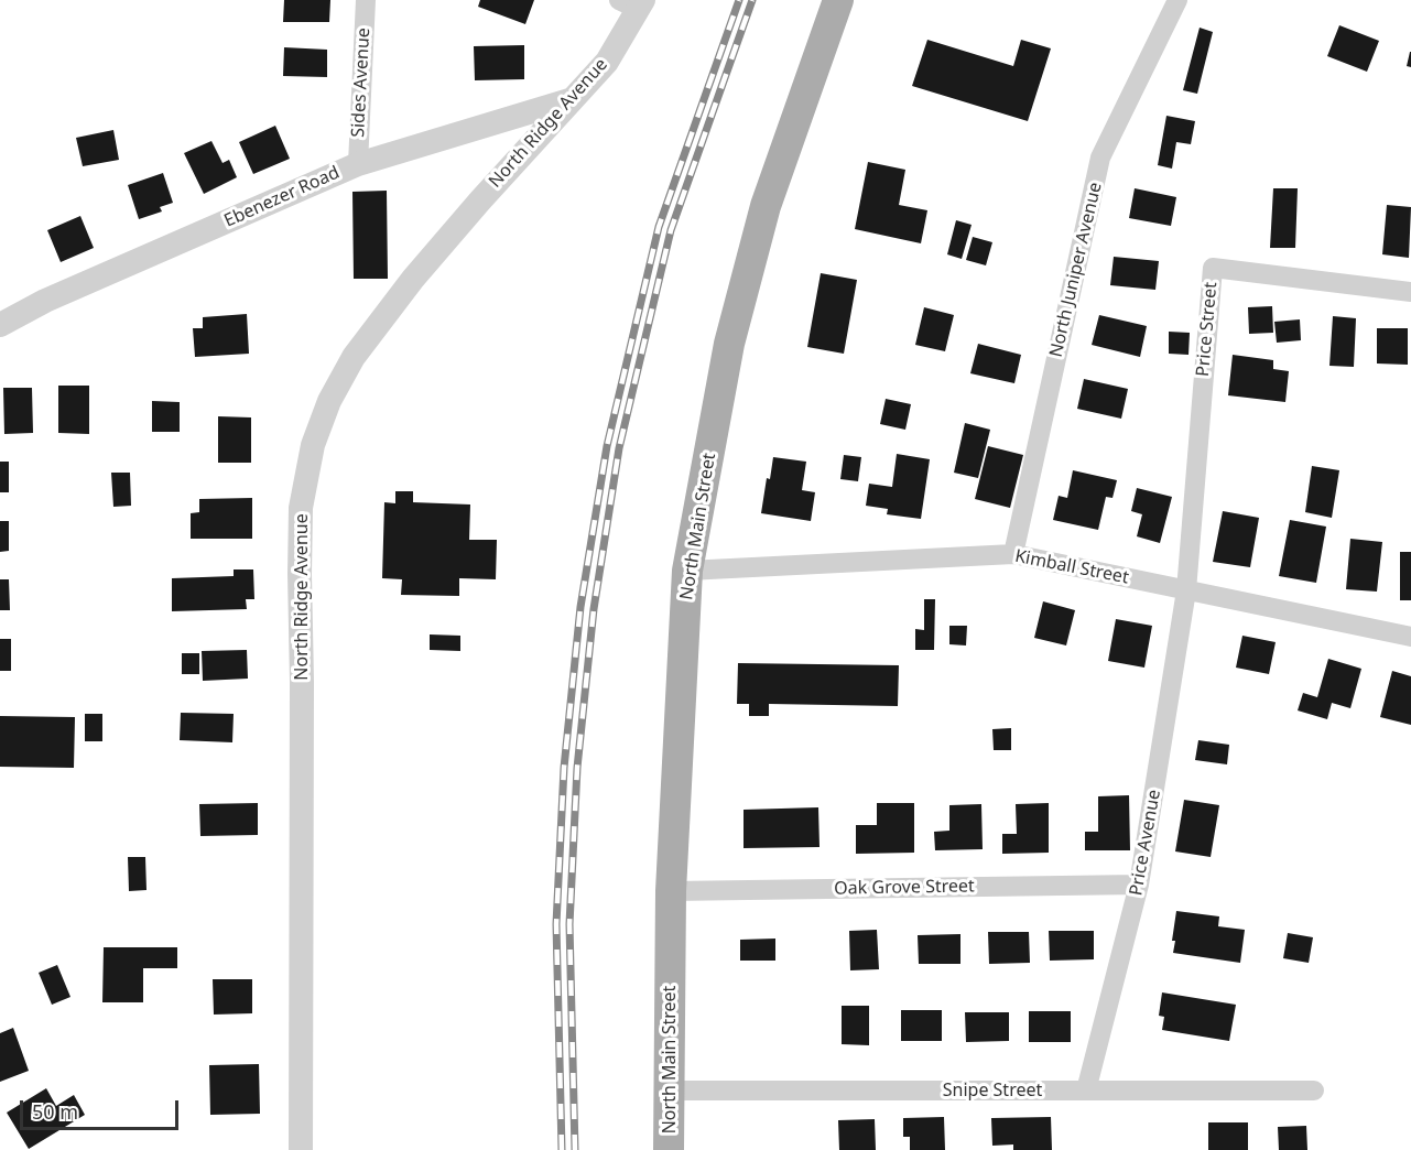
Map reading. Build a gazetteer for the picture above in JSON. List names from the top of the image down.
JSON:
{
  "streets": {
    "main road": ["North Main Street"],
    "street": [
      "Sides Avenue",
      "North Ridge Avenue",
      "Ebenezer Road",
      "North Juniper Avenue",
      "Price Street",
      "Kimball Street",
      "Price Avenue",
      "Oak Grove Street",
      "Snipe Street"
    ]
  },
  "crossings": [
    ["Sides Avenue", "Ebenezer Road"],
    ["North Ridge Avenue", "Ebenezer Road"],
    ["North Juniper Avenue", "Kimball Street"],
    ["Price Street", "Kimball Street"],
    ["Price Street", "Price Avenue"],
    ["North Main Street", "Kimball Street"],
    ["North Main Street", "Oak Grove Street"],
    ["North Main Street", "Snipe Street"],
    ["Kimball Street", "Price Avenue"],
    ["Price Avenue", "Oak Grove Street"],
    ["Price Avenue", "Snipe Street"]
  ],
  "scale_bar": "50 m"
}
